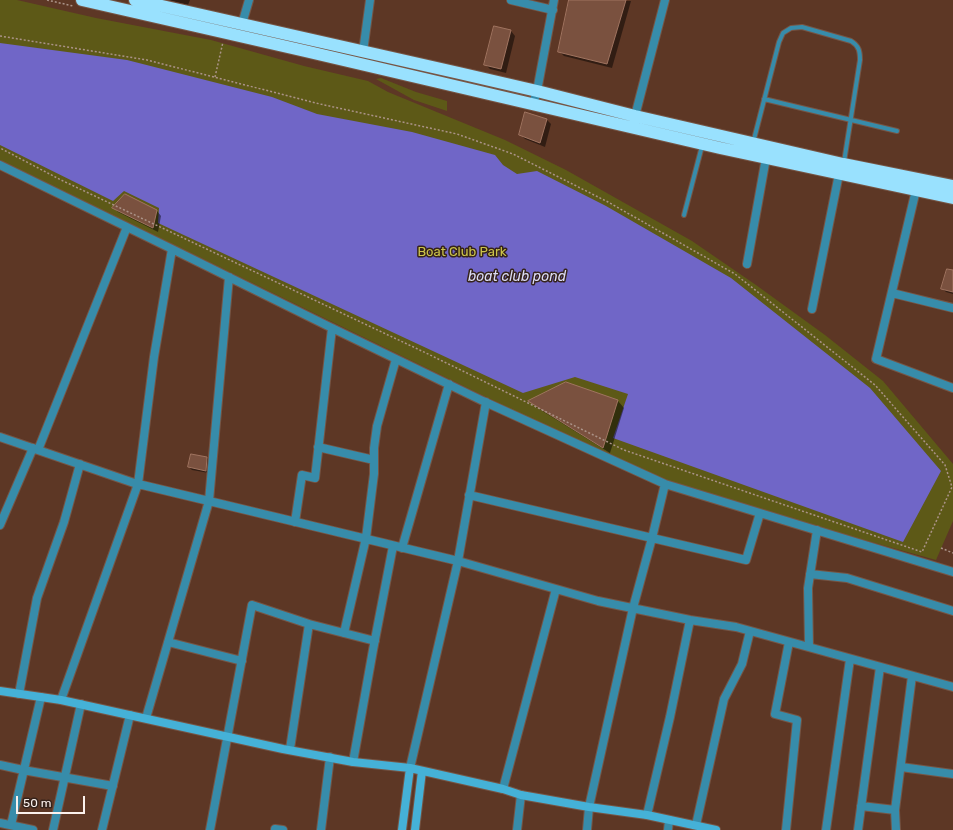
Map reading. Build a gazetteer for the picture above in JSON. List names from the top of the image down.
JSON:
{
  "water": ["boat club pond"],
  "parks": ["Boat Club Park"],
  "scale_bar": "50 m"
}
